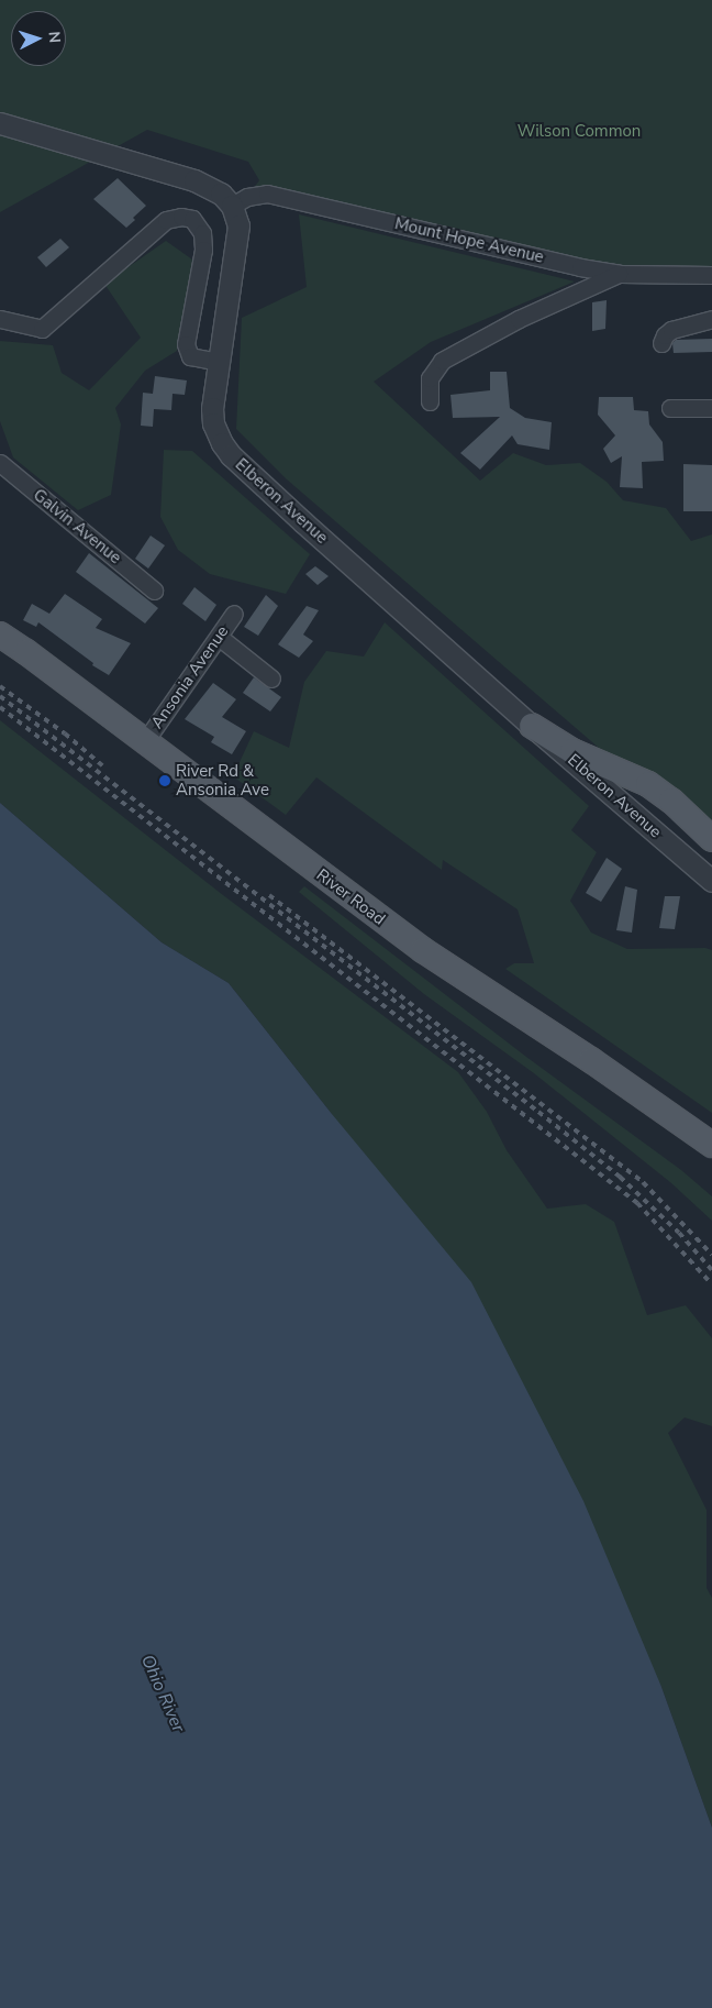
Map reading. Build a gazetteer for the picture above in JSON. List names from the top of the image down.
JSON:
{
  "streets": {
    "main road": ["River Road"],
    "street": [
      "Mount Hope Avenue",
      "Elberon Avenue",
      "Galvin Avenue",
      "Ansonia Avenue"
    ]
  },
  "crossings": [
    ["Mount Hope Avenue", "Elberon Avenue"],
    ["Ansonia Avenue", "River Road"]
  ],
  "water": ["Ohio River"],
  "parks": ["Wilson Common"],
  "places": ["River Rd & Ansonia Ave"],
  "north": "right"
}
